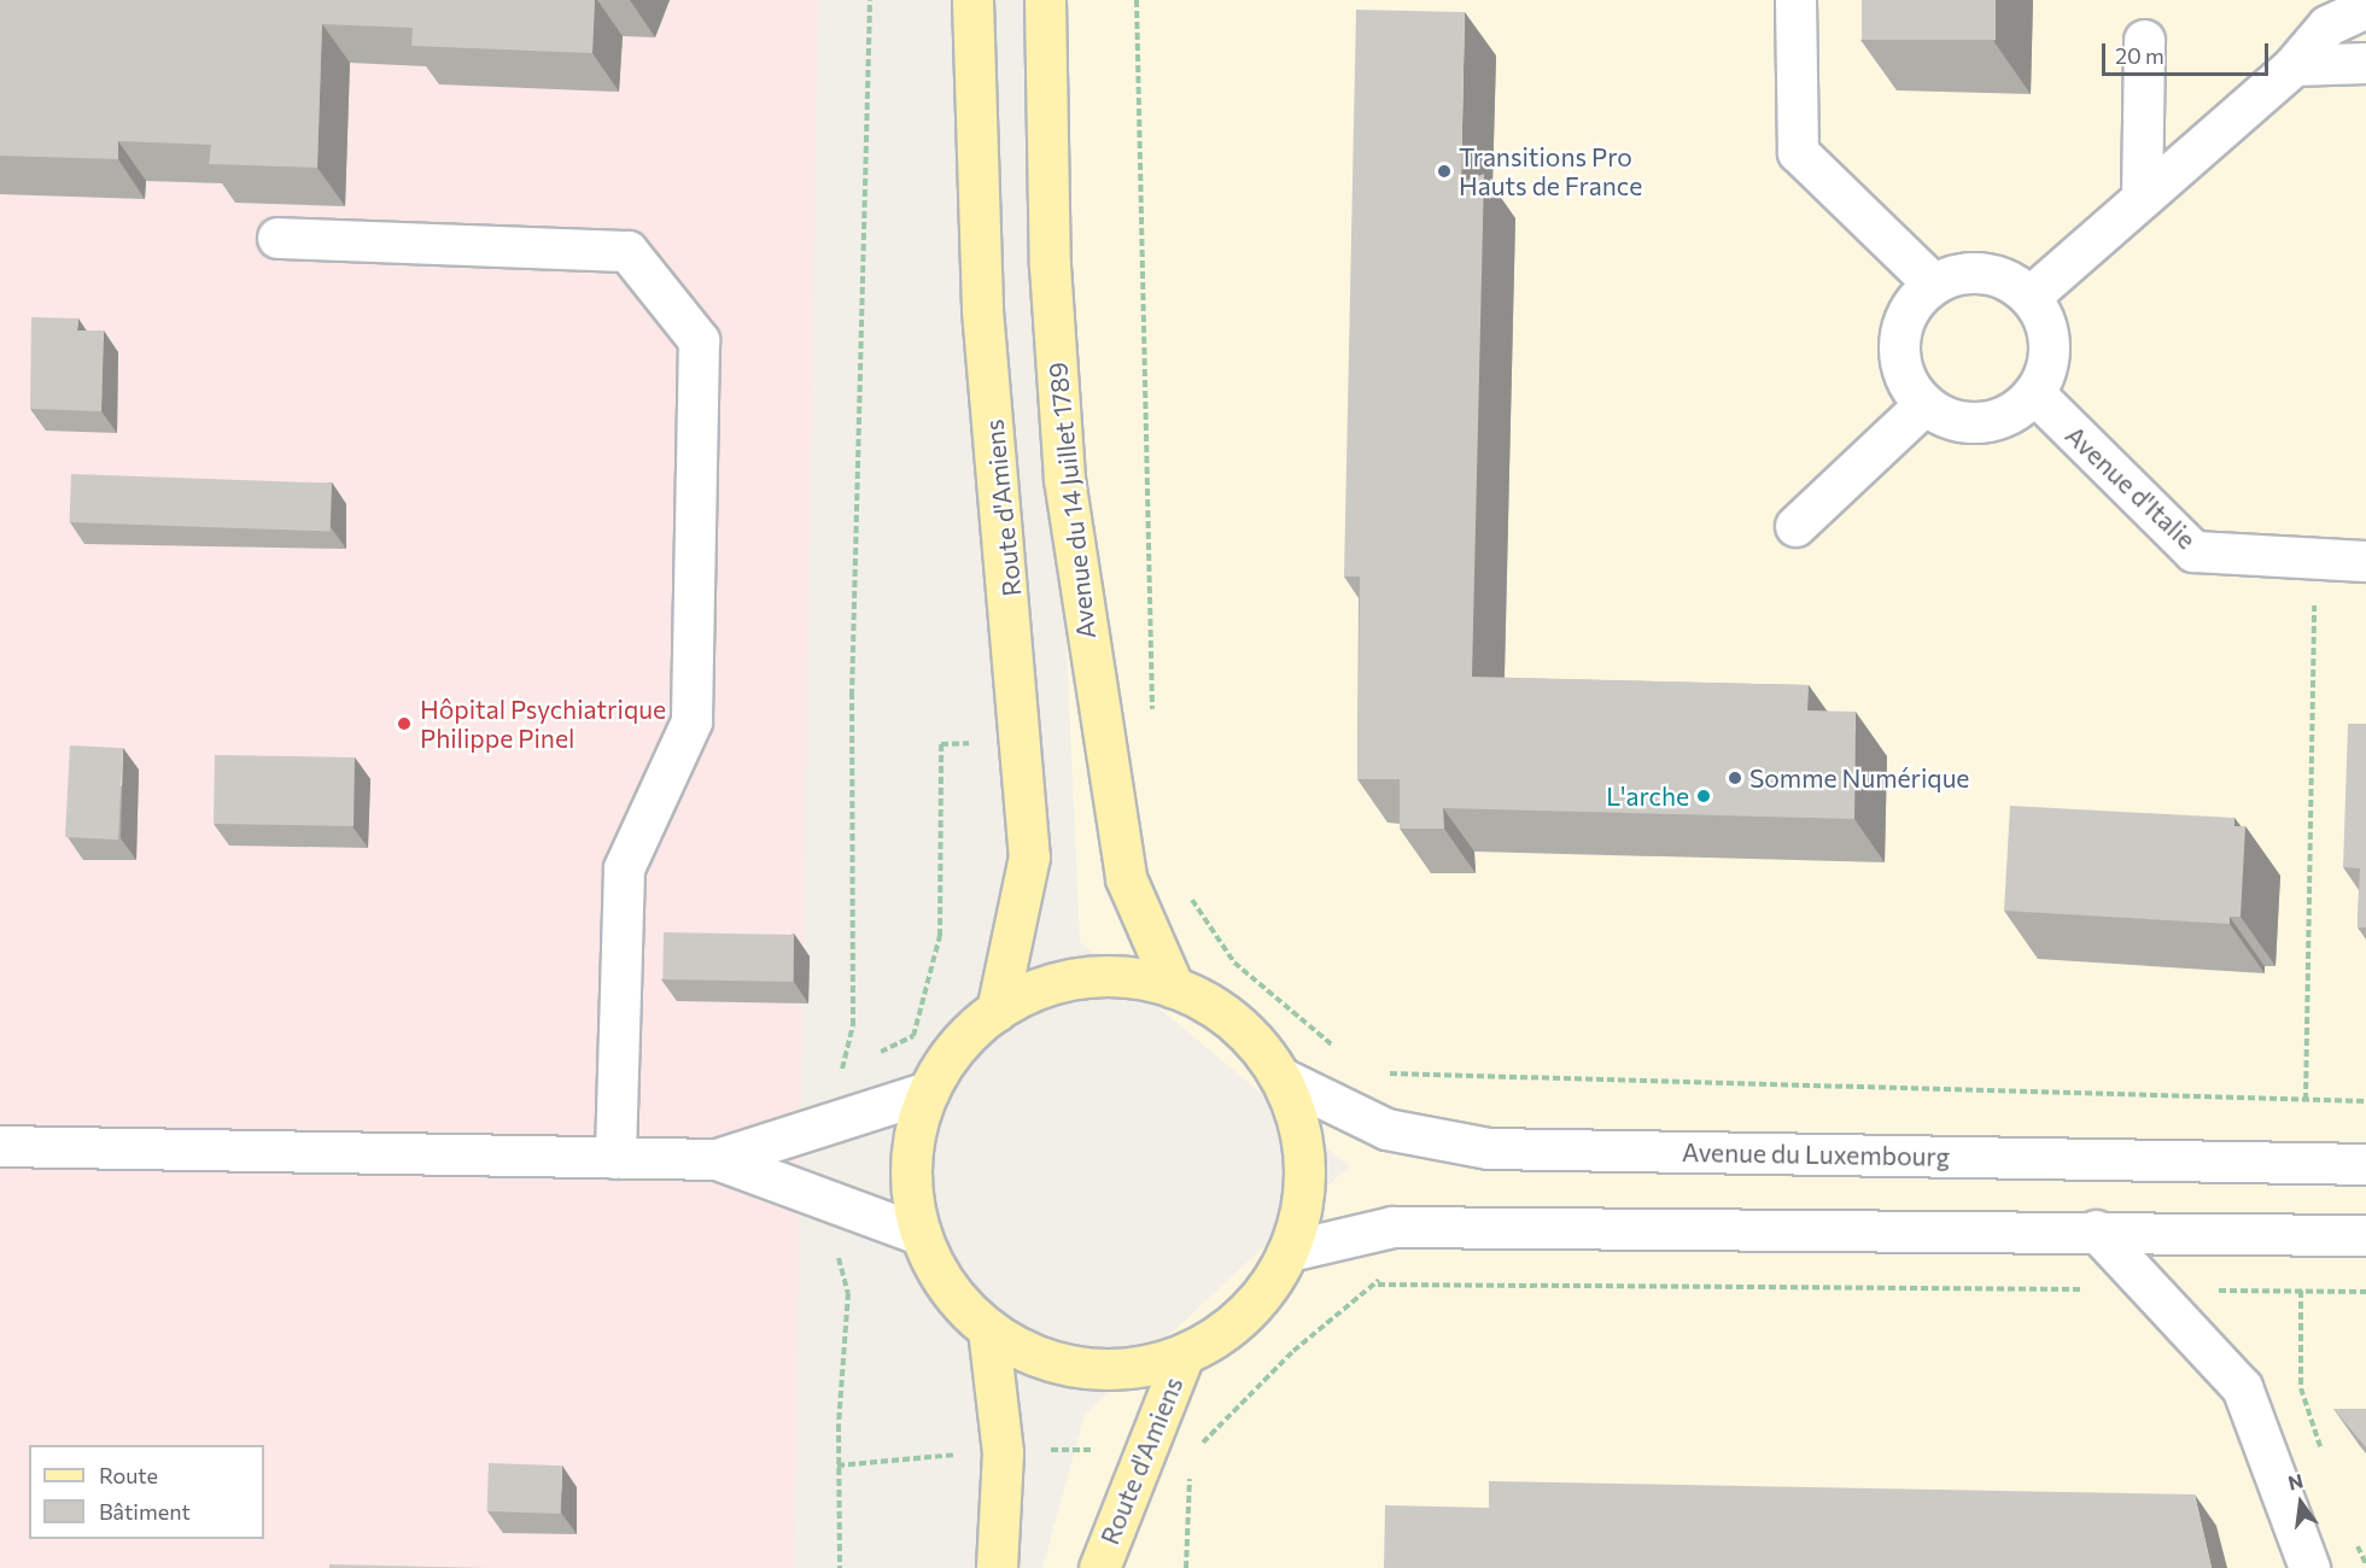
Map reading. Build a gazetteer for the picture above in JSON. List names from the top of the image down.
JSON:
{
  "streets": {
    "main road": ["Avenue du 14 Juillet 1789", "Route d'Amiens"],
    "street": ["Avenue d'Italie", "Avenue du Luxembourg"]
  },
  "places": [
    "Transitions Pro Hauts de France",
    "Hôpital Psychiatrique Philippe Pinel",
    "Somme Numérique",
    "L'arche"
  ],
  "legend": ["Route", "Bâtiment"],
  "scale_bar": "20 m",
  "north": "top"
}
